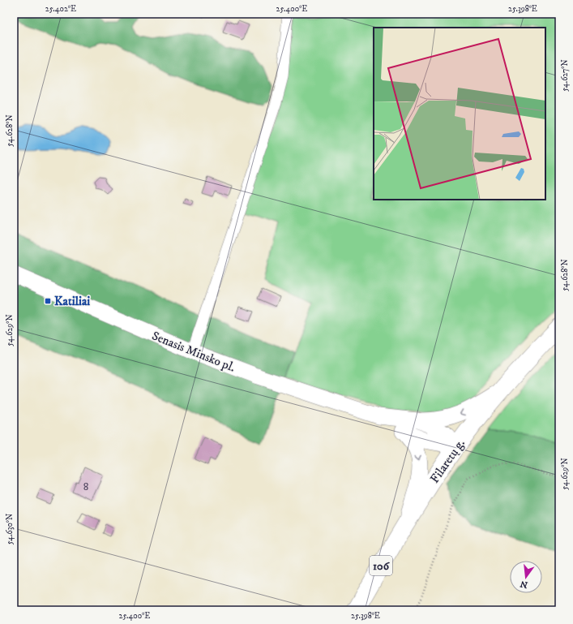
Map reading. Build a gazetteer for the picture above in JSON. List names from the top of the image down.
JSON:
{
  "streets": {
    "main road": ["Senasis Minsko pl.", "Filaretų g.", "106"]
  },
  "crossings": [
    ["Senasis Minsko pl.", "Filaretų g."]
  ],
  "places": {
    "transit": ["Katiliai"]
  },
  "house_numbers": ["8"],
  "north": "bottom",
  "coordinates": [
    "25.402°E",
    "25.400°E",
    "25.398°E",
    "54.627°N",
    "54.628°N",
    "54.629°N",
    "54.630°N"
  ]
}
